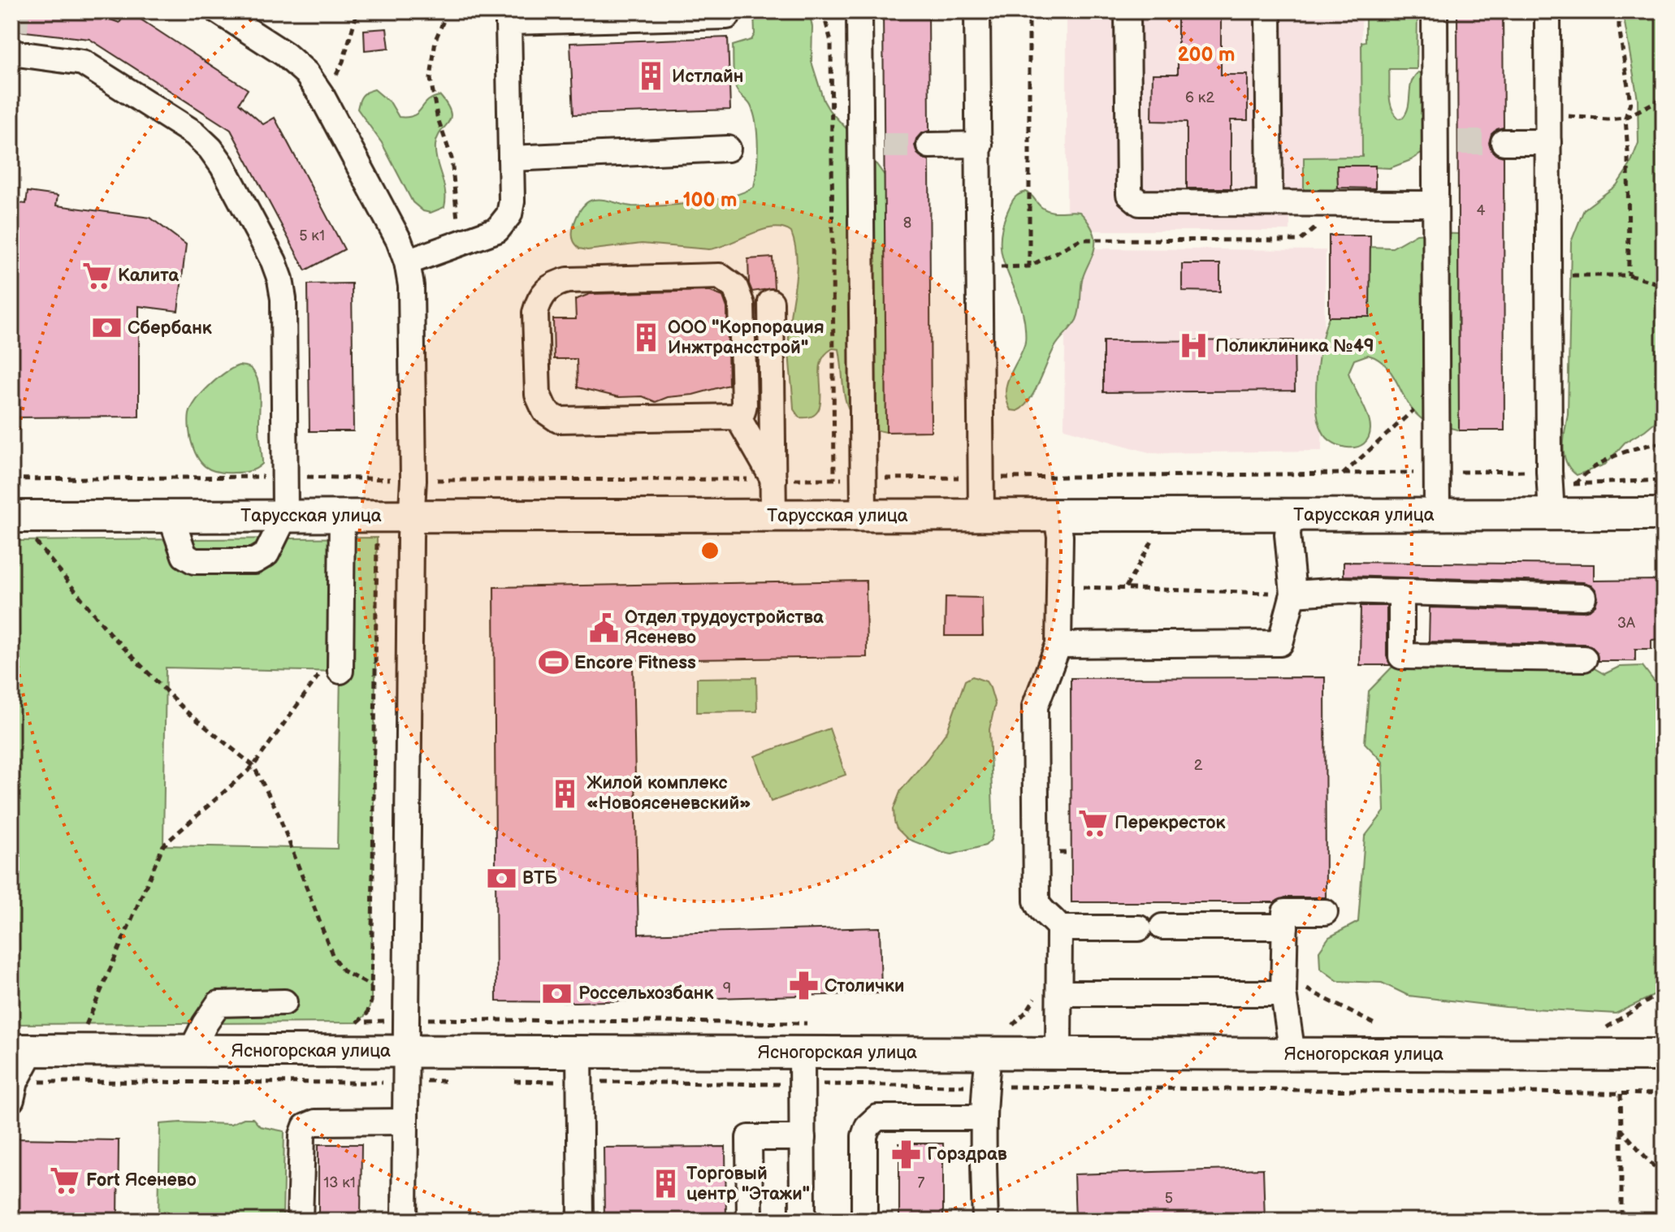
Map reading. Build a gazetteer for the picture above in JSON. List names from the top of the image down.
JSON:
{
  "streets": {
    "main road": ["Тарусская улица", "Ясногорская улица"]
  },
  "places": {
    "building": [
      "Истлайн",
      "ООО \"Корпорация Инжтрансстрой\"",
      "Жилой комплекс «Новоясеневский»",
      "Торговый центр \"Этажи\""
    ],
    "supermarket": ["Калита", "Перекресток", "Fort Ясенево"],
    "bank": ["Сбербанк", "ВТБ", "Россельхозбанк"],
    "hospital": ["Поликлиника №49"],
    "public building": ["Отдел трудоустройства Ясенево"],
    "sports": ["Encore Fitness"],
    "pharmacy": ["Столички", "Горздрав"]
  },
  "house_numbers": [
    "6 к2",
    "4",
    "8",
    "5 к1",
    "3А",
    "2",
    "9",
    "13 к1",
    "7",
    "5"
  ],
  "rings": ["200 m", "100 m"]
}
